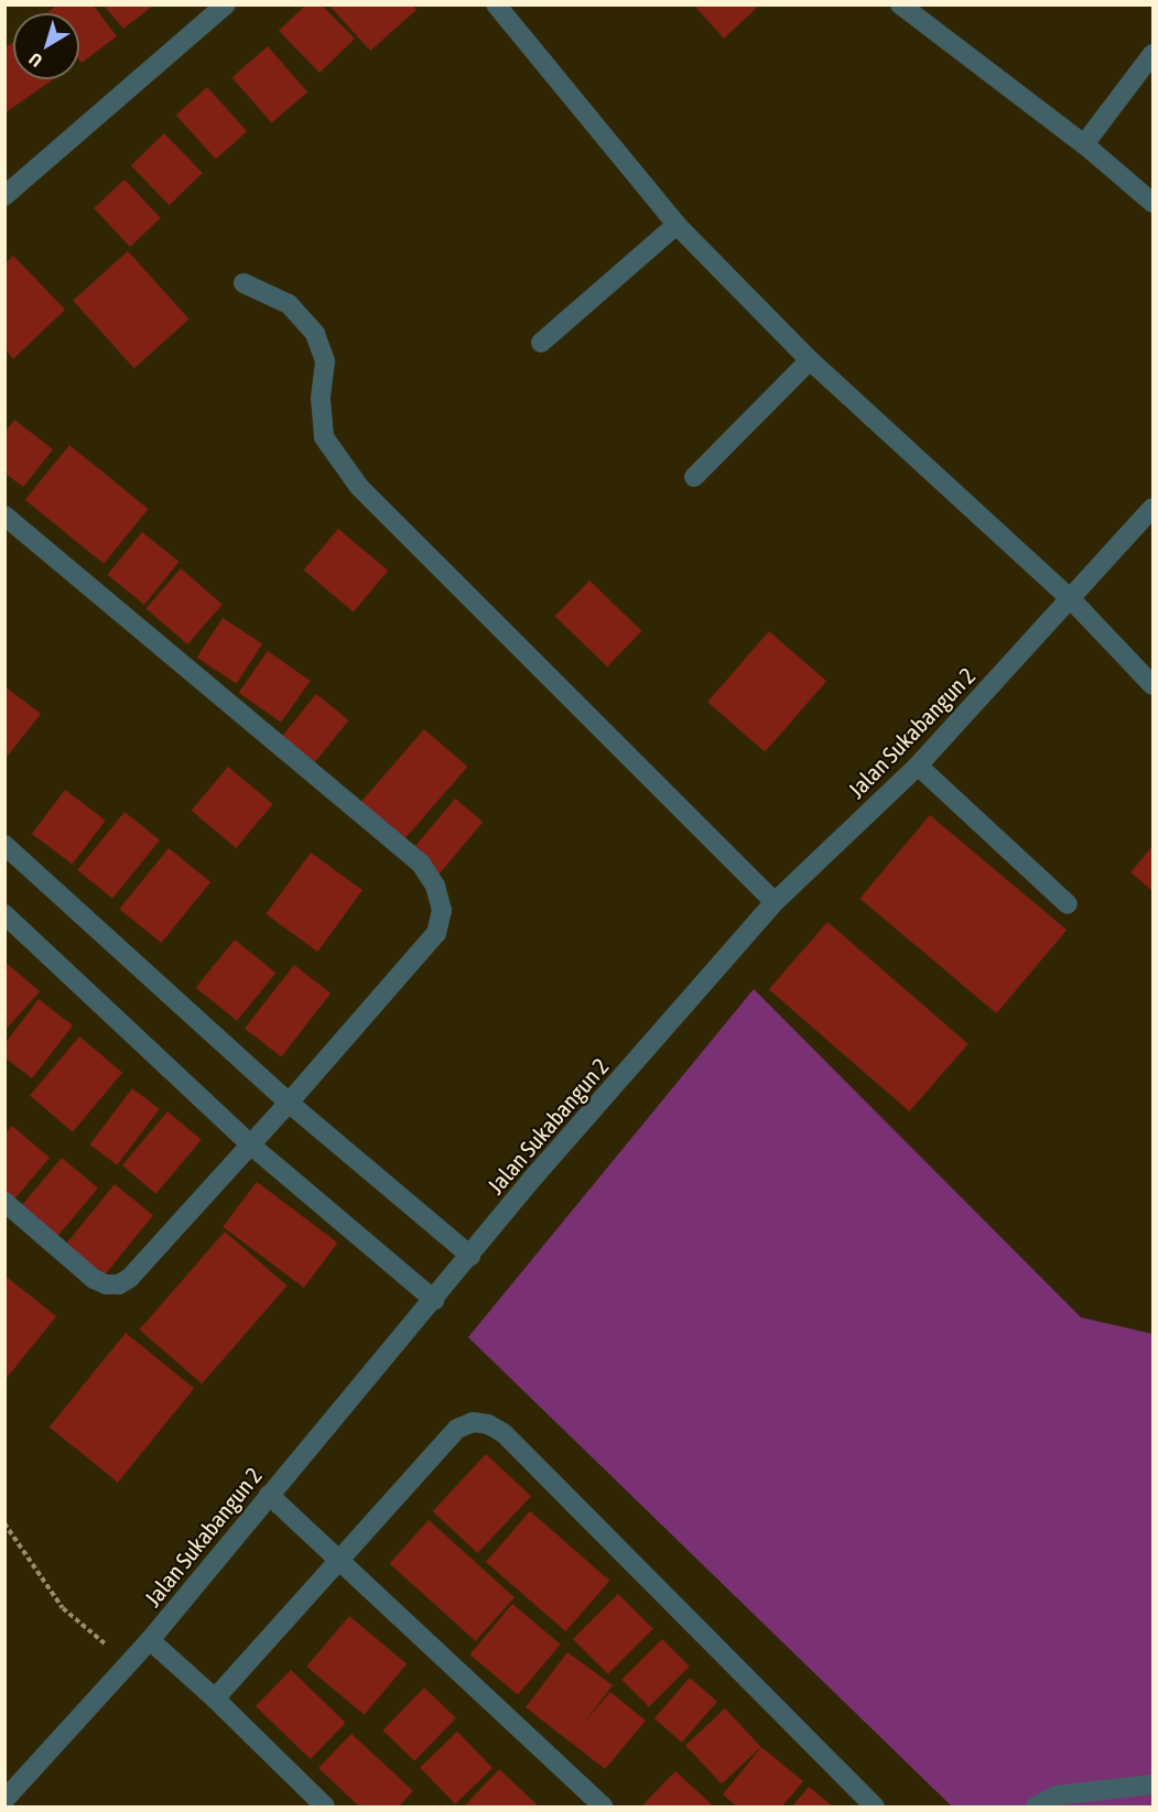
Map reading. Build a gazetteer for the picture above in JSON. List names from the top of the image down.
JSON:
{
  "streets": {
    "street": ["Jalan Sukabangun 2"]
  },
  "north": "bottom left"
}
